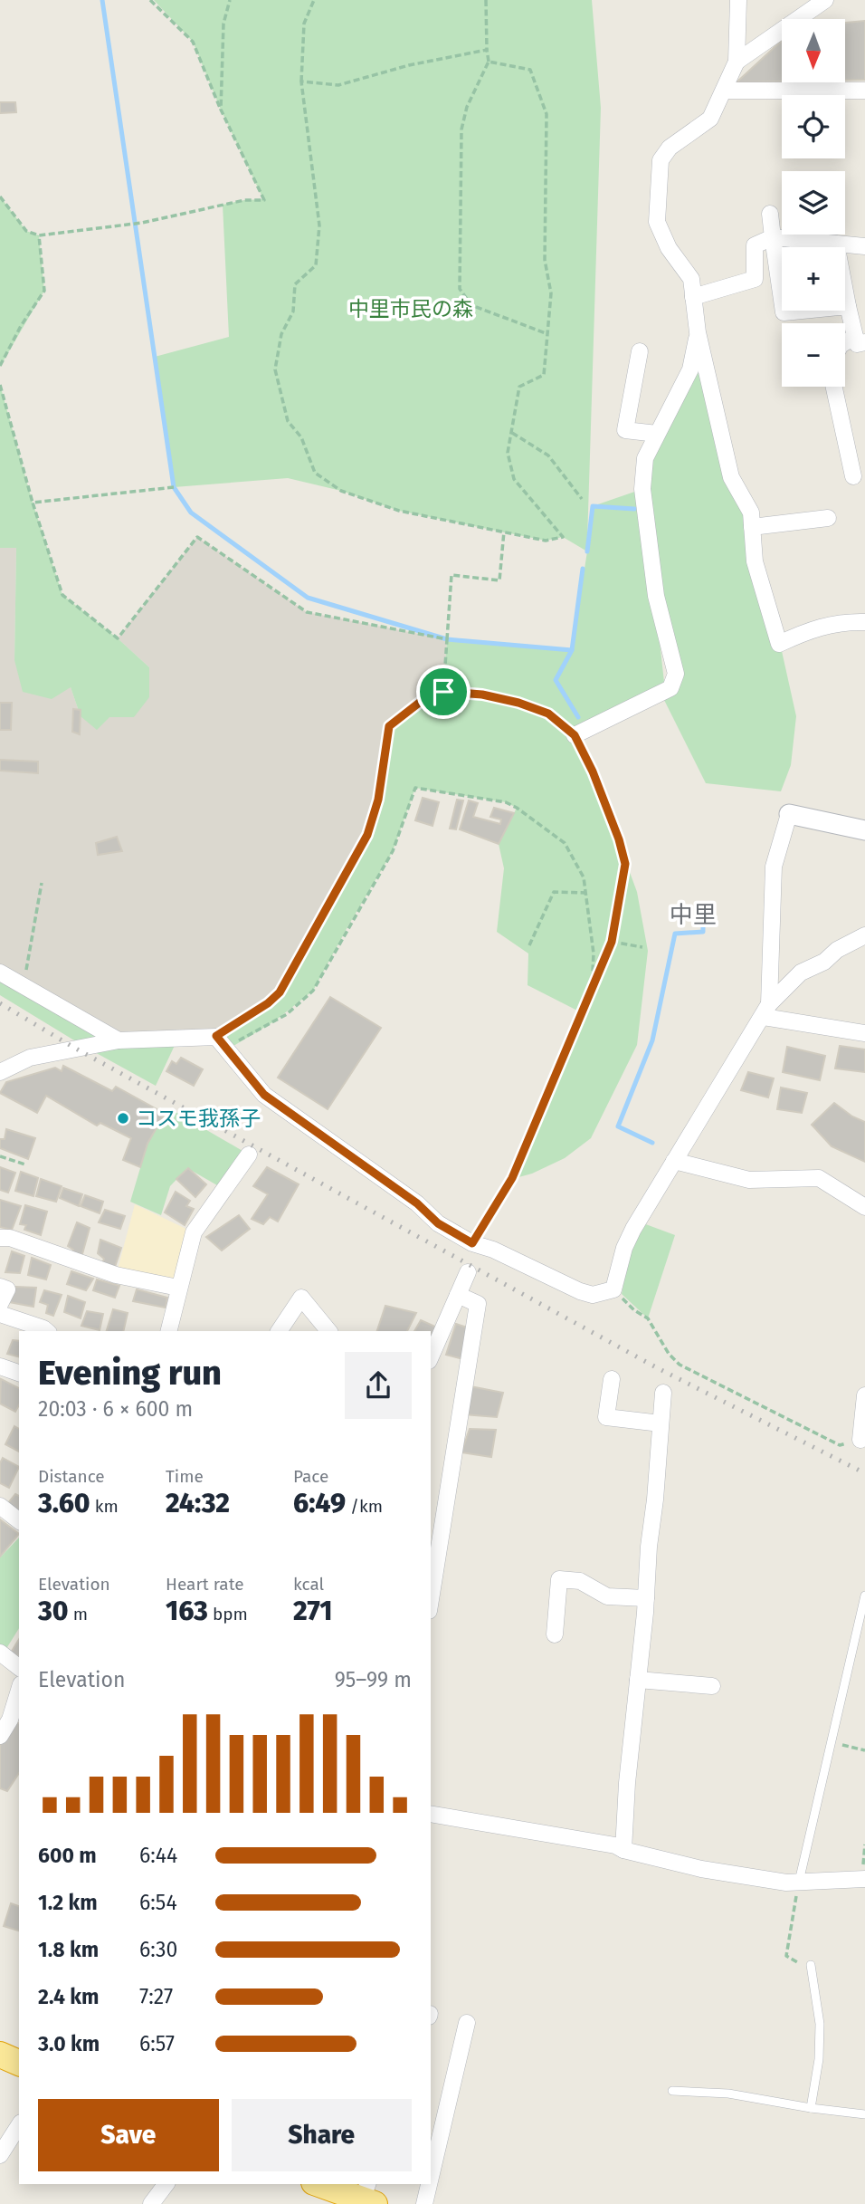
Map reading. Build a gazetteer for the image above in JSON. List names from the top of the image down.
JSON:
{
  "districts": ["中里"],
  "parks": ["中里市民の森"],
  "places": ["コスモ我孫子"],
  "north": "bottom",
  "page": {
    "map_buttons": ["+", "−"],
    "heading": ["Evening run", "20:03 · 6 × 600 m"],
    "stats": [
      ["Distance", "3.60 km"],
      ["Time", "24:32"],
      ["Pace", "6:49 /km"],
      ["Elevation", "30 m"],
      ["Heart rate", "163 bpm"],
      ["kcal", "271"]
    ],
    "chart": ["Elevation", "95–99 m"],
    "list": [
      {
        "name": "600 m",
        "note": "6:44"
      },
      {
        "name": "1.2 km",
        "note": "6:54"
      },
      {
        "name": "1.8 km",
        "note": "6:30"
      },
      {
        "name": "2.4 km",
        "note": "7:27"
      },
      {
        "name": "3.0 km",
        "note": "6:57"
      }
    ],
    "buttons": ["Save", "Share"]
  }
}
